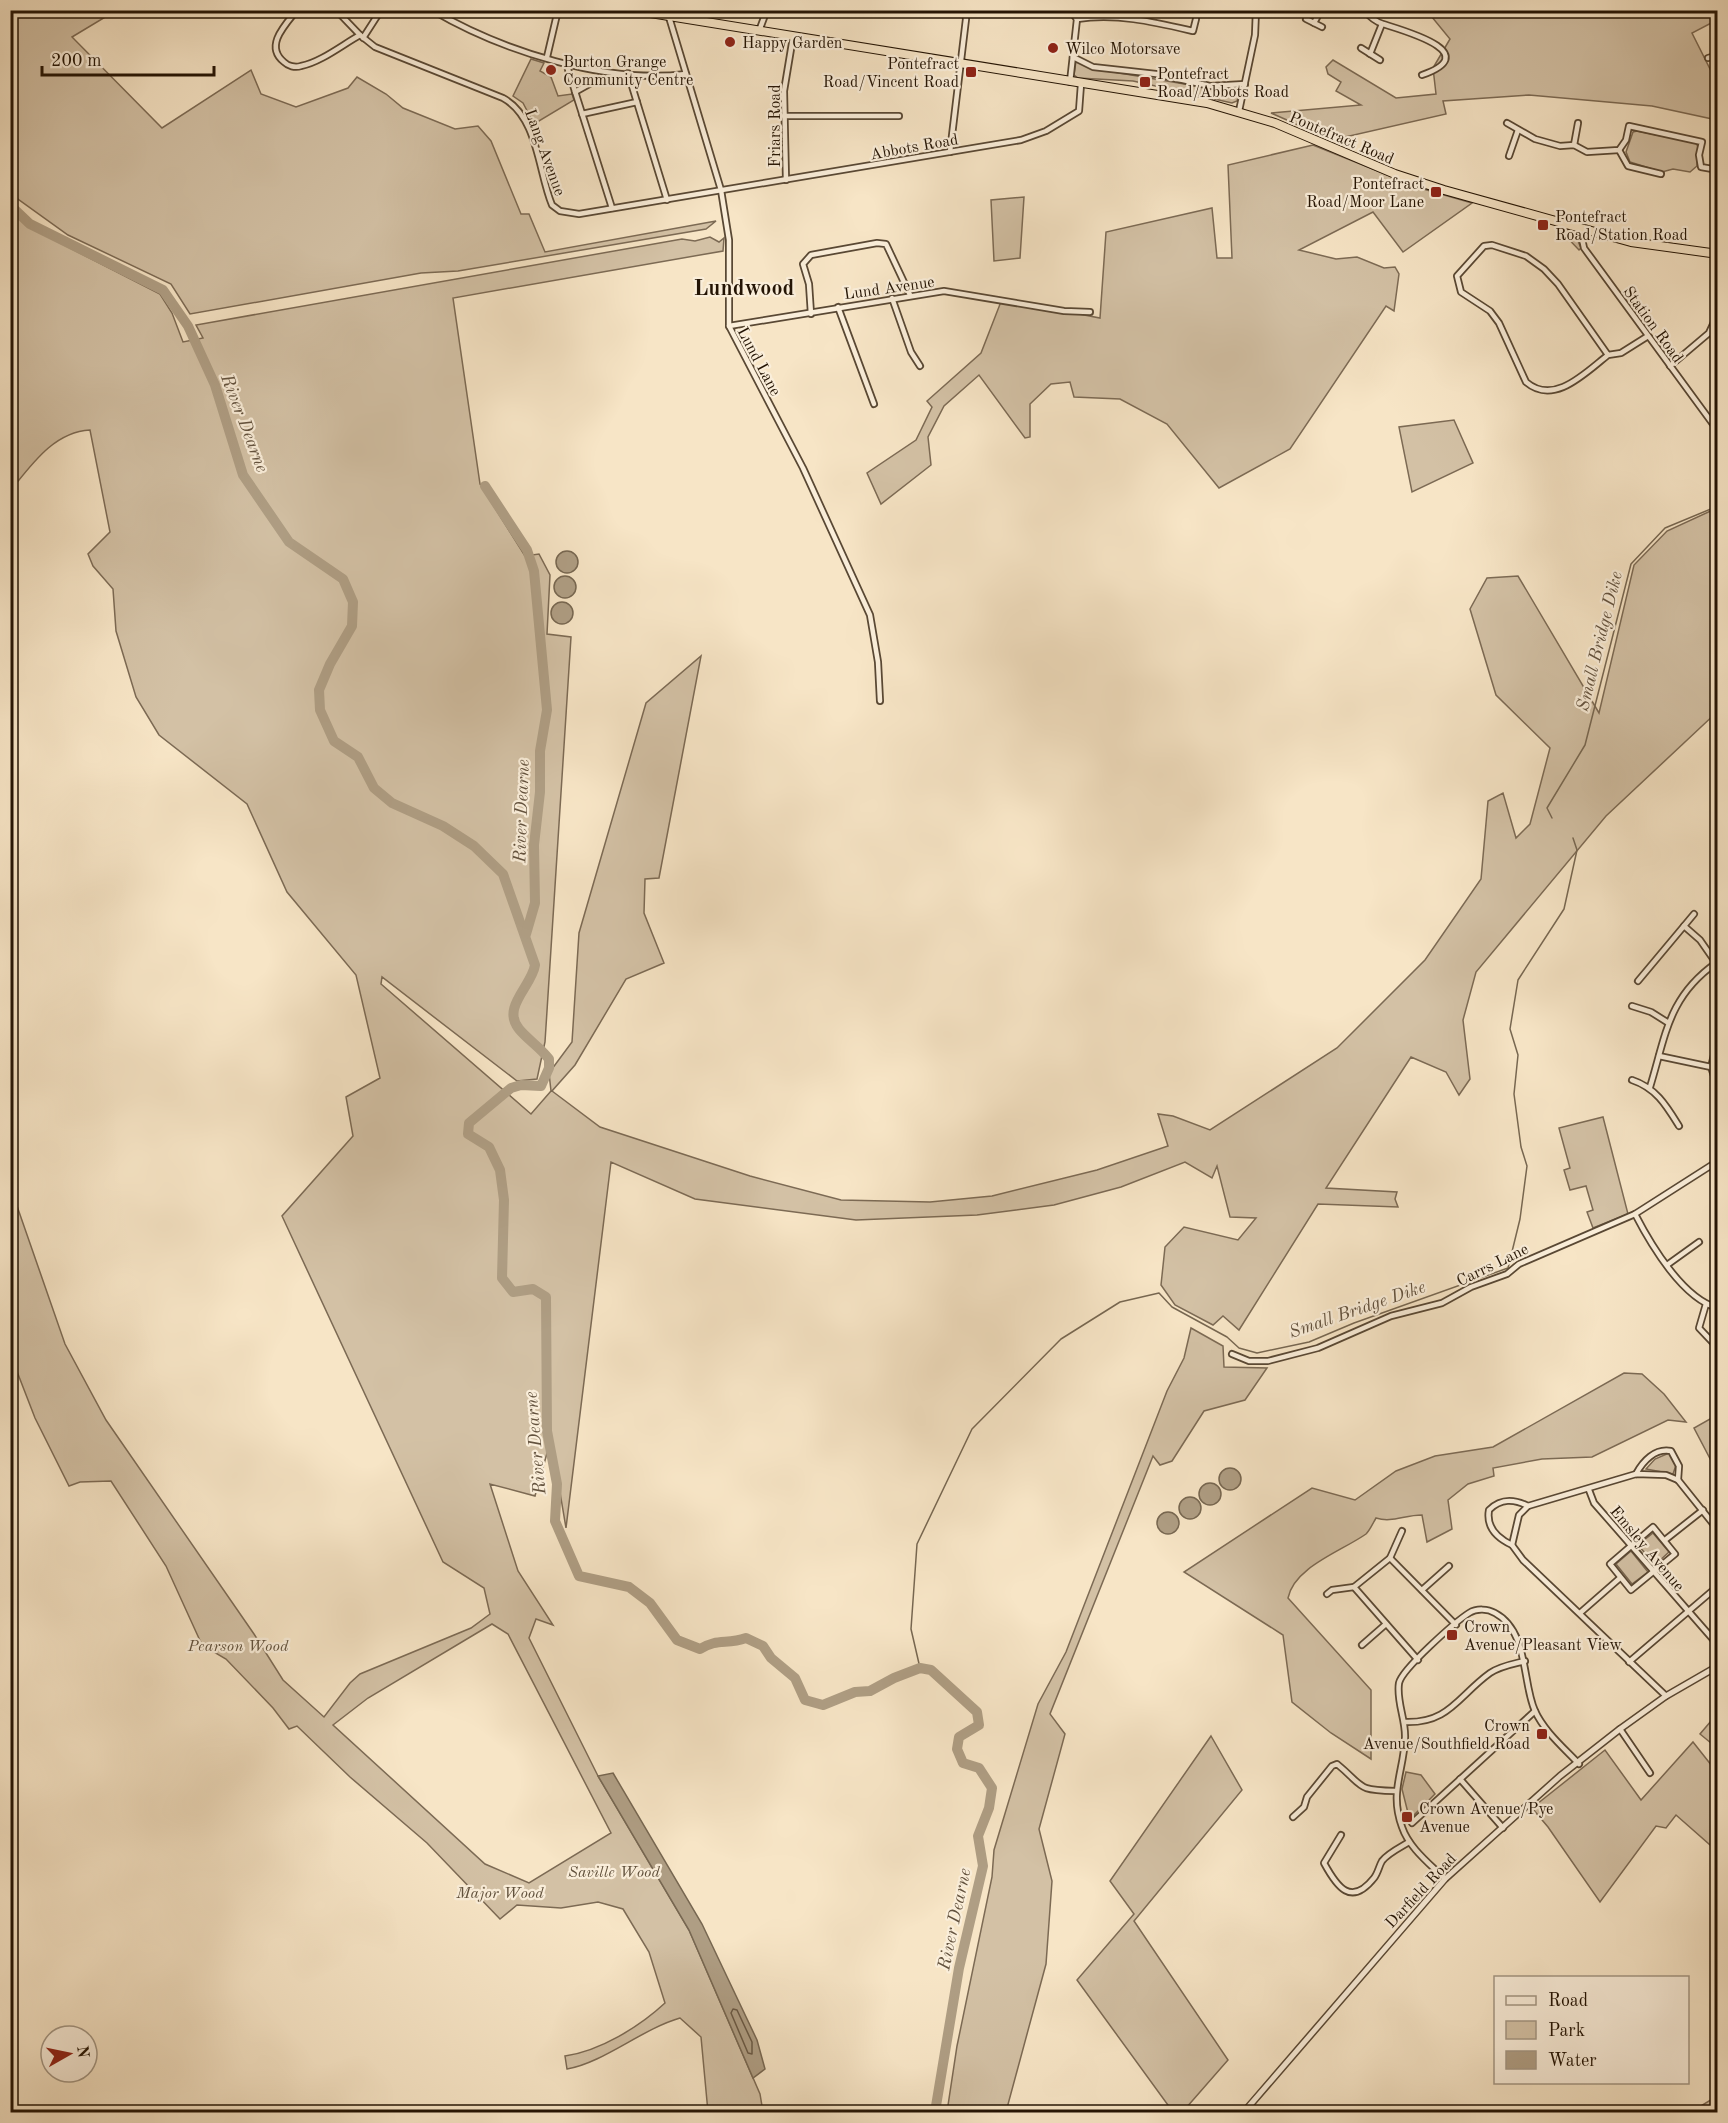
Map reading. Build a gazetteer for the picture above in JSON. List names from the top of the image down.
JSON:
{
  "streets": {
    "highway": ["Pontefract Road"],
    "street": [
      "Friars Road",
      "Abbots Road",
      "Lang Avenue",
      "Lund Avenue",
      "Station Road",
      "Lund Lane",
      "Carrs Lane",
      "Emsley Avenue",
      "Darfield Road"
    ]
  },
  "crossings": [
    ["Friars Road", "Pontefract Road"],
    ["Friars Road", "Abbots Road"],
    ["Pontefract Road", "Abbots Road"],
    ["Pontefract Road", "Station Road"],
    ["Pontefract Road", "Lund Lane"],
    ["Abbots Road", "Lang Avenue"],
    ["Abbots Road", "Lund Lane"],
    ["Lang Avenue", "Lund Lane"],
    ["Lund Avenue", "Lund Lane"]
  ],
  "districts": ["Lundwood"],
  "water": ["River Dearne", "Small Bridge Dike"],
  "parks": ["Pearson Wood", "Saville Wood", "Major Wood"],
  "places": {
    "other": ["Happy Garden", "Wilco Motorsave", "Burton Grange Community Centre"],
    "transit": [
      "Pontefract Road/Vincent Road",
      "Pontefract Road/Abbots Road",
      "Pontefract Road/Moor Lane",
      "Pontefract Road/Station Road",
      "Crown Avenue/Pleasant View",
      "Crown Avenue/Southfield Road",
      "Crown Avenue/Pye Avenue"
    ]
  },
  "legend": ["Road", "Park", "Water"],
  "scale_bar": "200 m",
  "north": "right"
}
